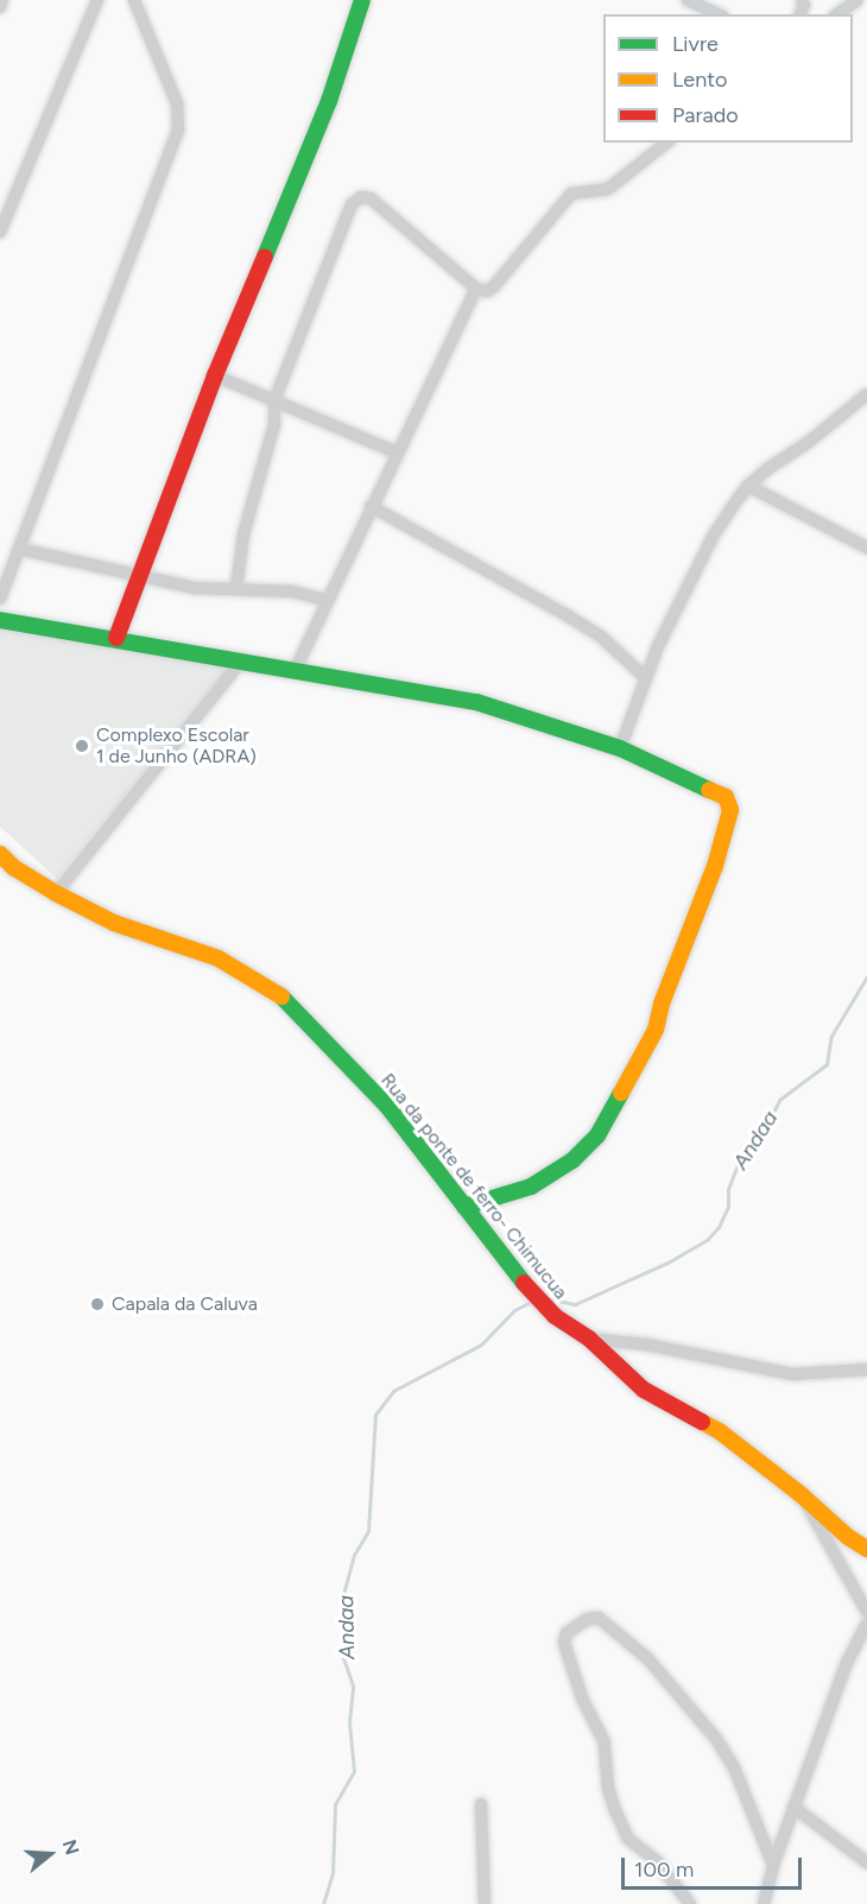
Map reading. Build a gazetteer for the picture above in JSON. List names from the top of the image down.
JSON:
{
  "streets": {
    "street": ["Rua da ponte de ferro- Chimucua"]
  },
  "water": ["Andaa"],
  "places": ["Complexo Escolar 1 de Junho (ADRA)", "Capala da Caluva"],
  "legend": ["Livre", "Lento", "Parado"],
  "scale_bar": "100 m",
  "north": "right"
}
